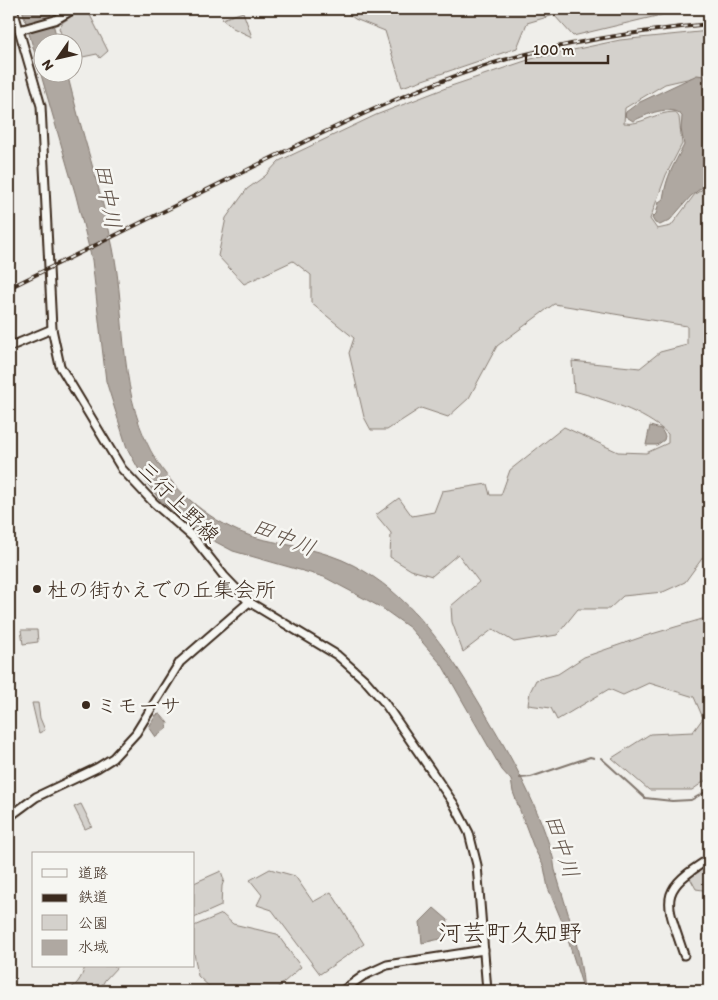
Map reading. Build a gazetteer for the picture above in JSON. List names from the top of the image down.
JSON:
{
  "streets": {
    "main road": ["三行上野線"]
  },
  "districts": ["河芸町久知野"],
  "water": ["田中川"],
  "places": ["杜の街かえでの丘集会所", "ミモーサ"],
  "legend": [
    "道路",
    "鉄道",
    "公園",
    "水域"
  ],
  "scale_bar": "100 m",
  "north": "bottom left"
}
